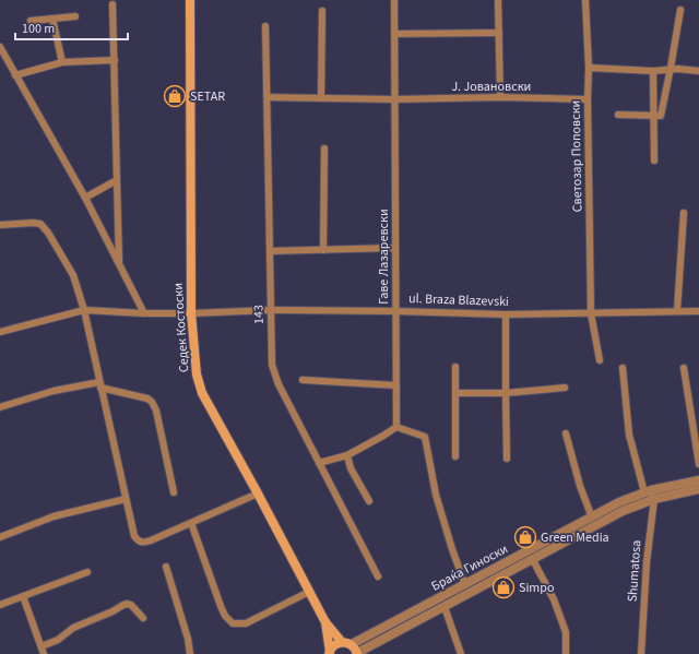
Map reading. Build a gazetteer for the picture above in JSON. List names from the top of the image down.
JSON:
{
  "streets": {
    "main road": ["Седек Костоски", "Браќа Гиноски"],
    "street": [
      "Ј. Јовановски",
      "Светозар Поповски",
      "Гаве Лазаревски",
      "ul. Braza Blazevski",
      "143",
      "Shumatosa"
    ]
  },
  "crossings": [
    ["Ј. Јовановски", "Светозар Поповски"],
    ["Ј. Јовановски", "Гаве Лазаревски"],
    ["Ј. Јовановски", "143"],
    ["Светозар Поповски", "ul. Braza Blazevski"],
    ["Гаве Лазаревски", "ul. Braza Blazevski"],
    ["ul. Braza Blazevski", "143"],
    ["ul. Braza Blazevski", "Седек Костоски"],
    ["Браќа Гиноски", "Shumatosa"]
  ],
  "places": {
    "shop": ["SETAR", "Green Media", "Simpo"]
  },
  "scale_bar": "100 m"
}
